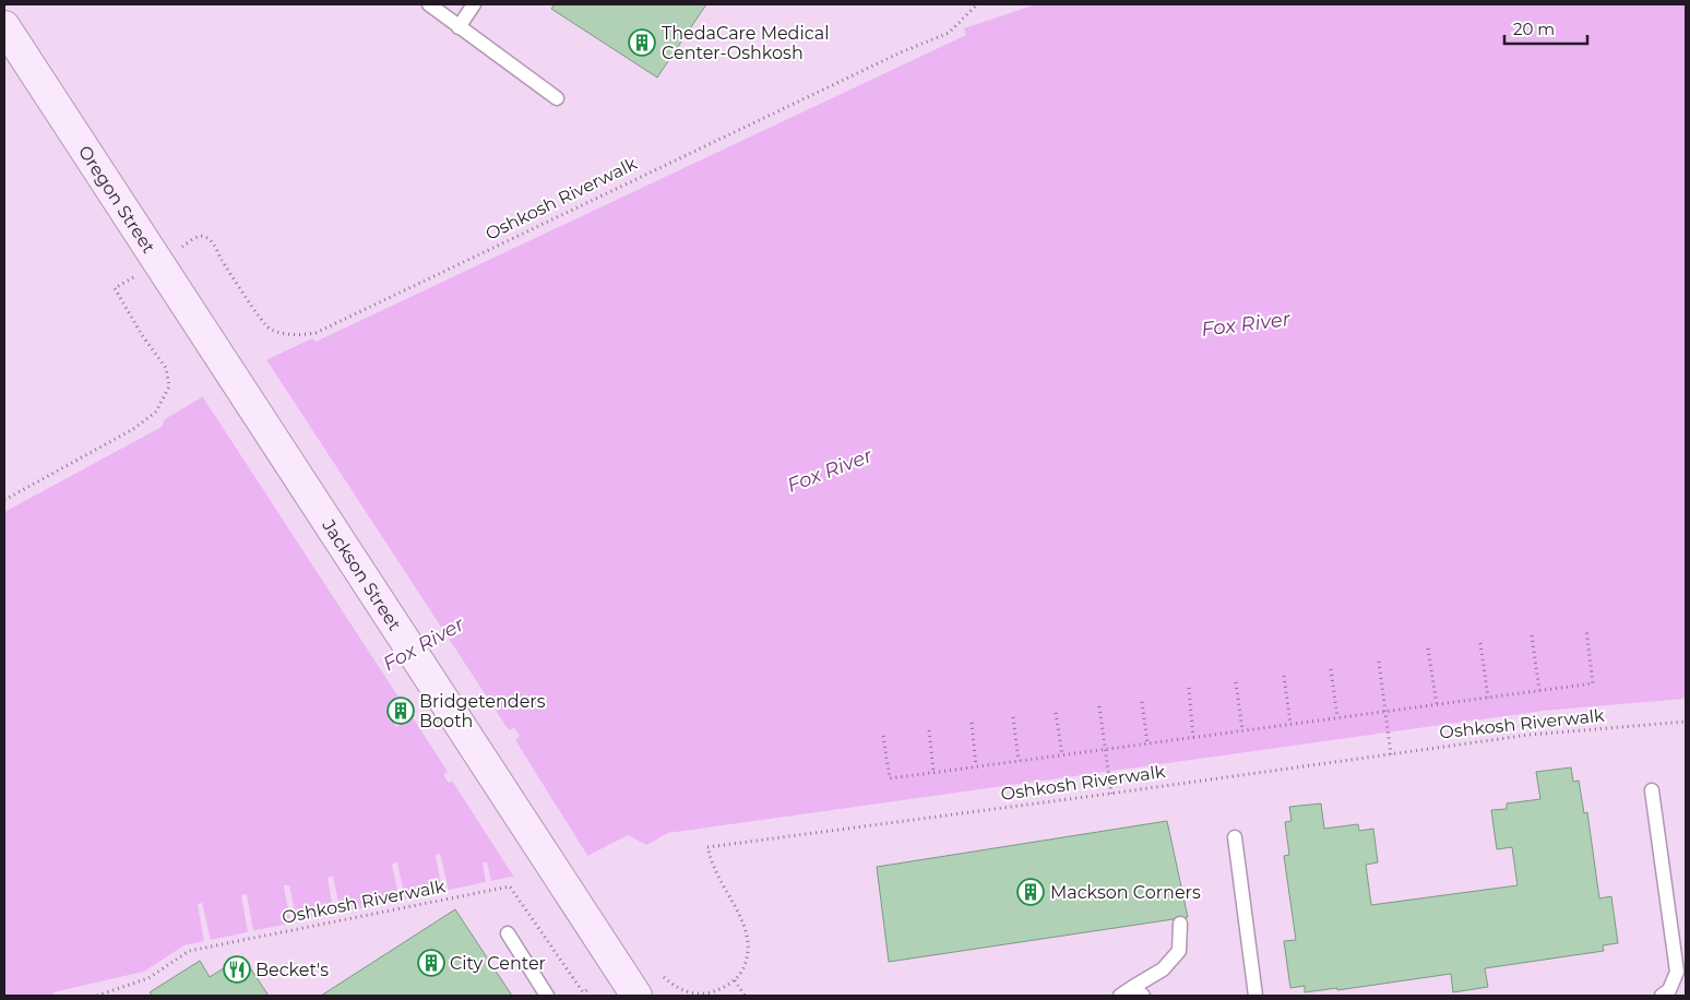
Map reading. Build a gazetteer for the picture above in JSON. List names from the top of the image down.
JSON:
{
  "streets": {
    "main road": ["Oregon Street", "Jackson Street"],
    "path": ["Oshkosh Riverwalk"]
  },
  "crossings": [
    ["Oregon Street", "Jackson Street"]
  ],
  "water": ["Fox River"],
  "places": {
    "building": [
      "ThedaCare Medical Center-Oshkosh",
      "Bridgetenders Booth",
      "Mackson Corners",
      "City Center"
    ],
    "restaurant": ["Becket's"]
  },
  "scale_bar": "20 m"
}
